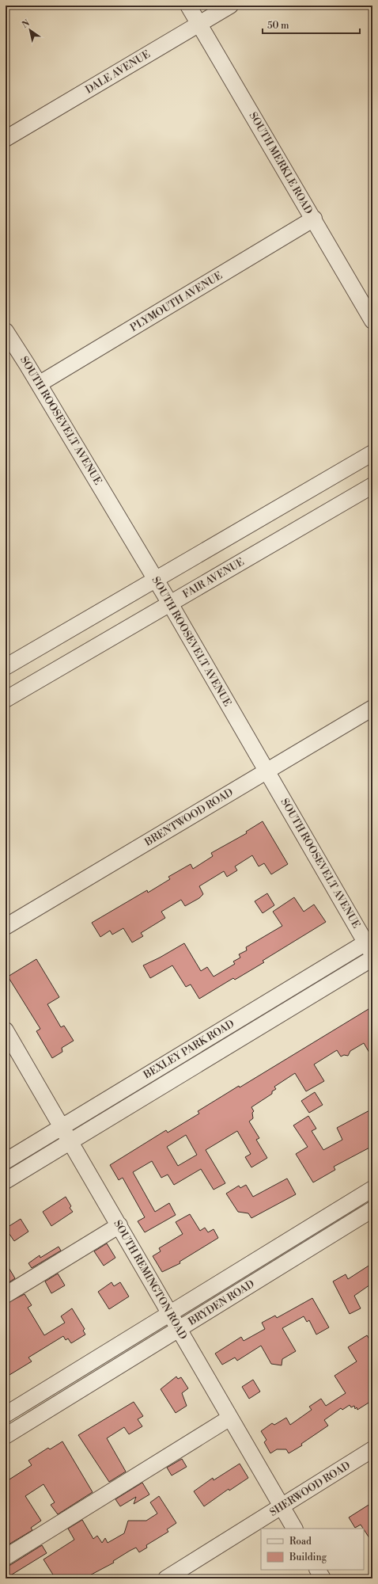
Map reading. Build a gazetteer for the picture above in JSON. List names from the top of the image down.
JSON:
{
  "streets": {
    "street": [
      "DALE AVENUE",
      "SOUTH MERKLE ROAD",
      "PLYMOUTH AVENUE",
      "SOUTH ROOSEVELT AVENUE",
      "FAIR AVENUE",
      "BRENTWOOD ROAD",
      "BEXLEY PARK ROAD",
      "SOUTH REMINGTON ROAD",
      "BRYDEN ROAD",
      "SHERWOOD ROAD"
    ]
  },
  "crossings": [
    ["DALE AVENUE", "SOUTH MERKLE ROAD"],
    ["SOUTH MERKLE ROAD", "PLYMOUTH AVENUE"],
    ["PLYMOUTH AVENUE", "SOUTH ROOSEVELT AVENUE"],
    ["SOUTH ROOSEVELT AVENUE", "FAIR AVENUE"],
    ["SOUTH ROOSEVELT AVENUE", "BRENTWOOD ROAD"],
    ["SOUTH ROOSEVELT AVENUE", "BEXLEY PARK ROAD"],
    ["BEXLEY PARK ROAD", "SOUTH REMINGTON ROAD"],
    ["SOUTH REMINGTON ROAD", "BRYDEN ROAD"],
    ["SOUTH REMINGTON ROAD", "SHERWOOD ROAD"]
  ],
  "legend": ["Road", "Building"],
  "scale_bar": "50 m",
  "north": "top left"
}
